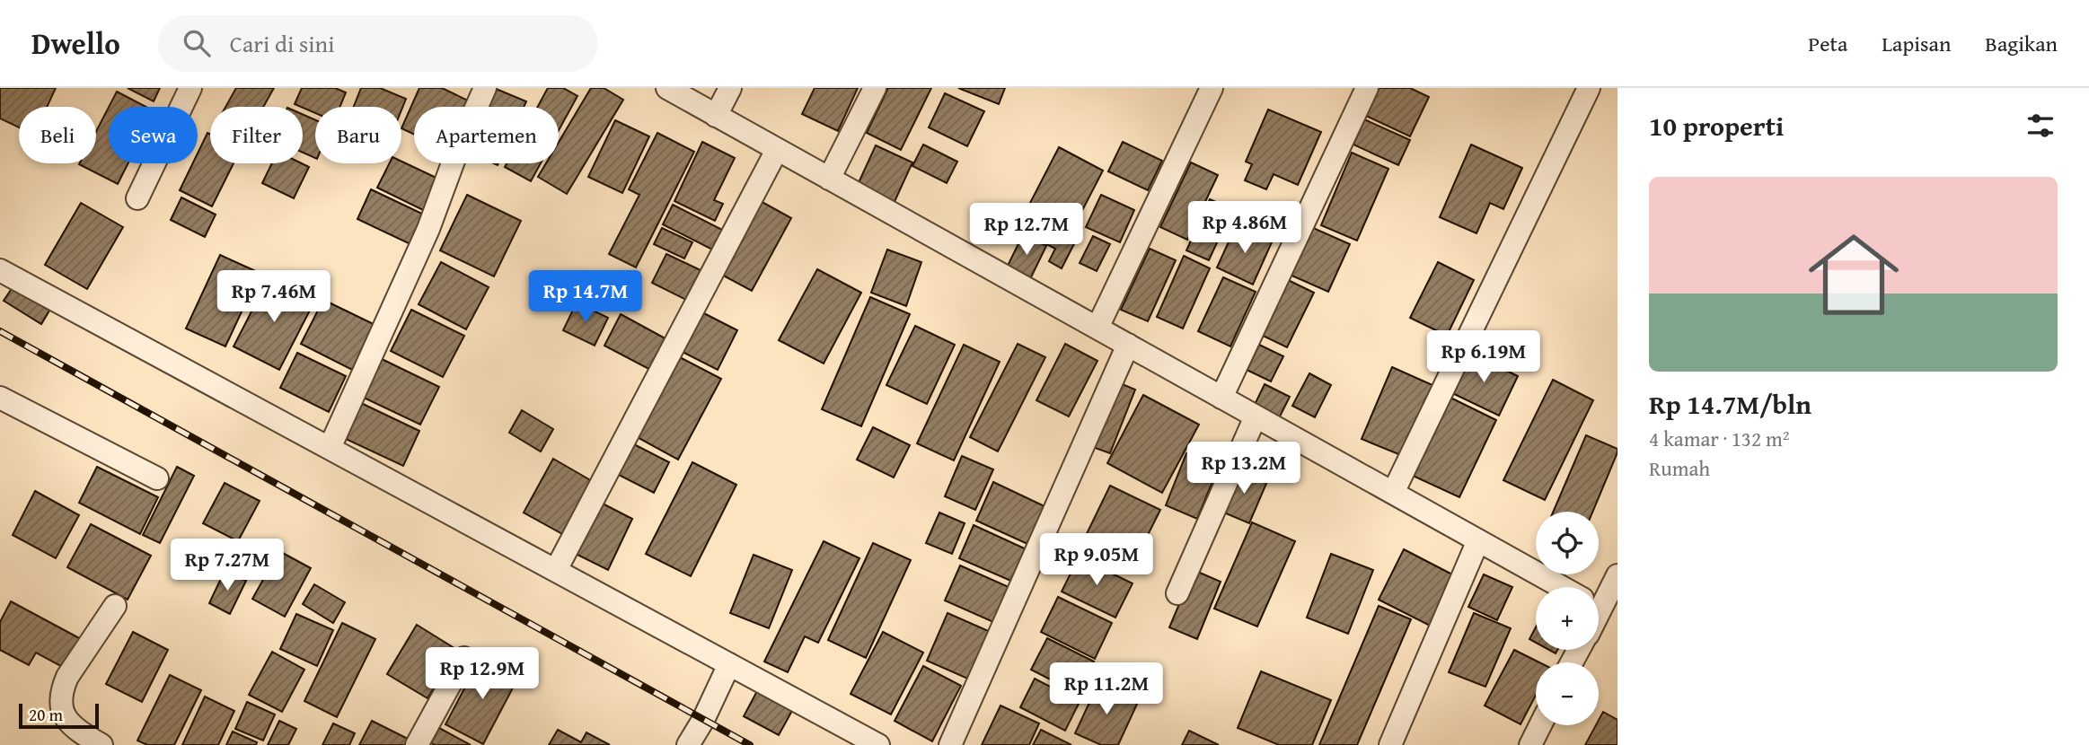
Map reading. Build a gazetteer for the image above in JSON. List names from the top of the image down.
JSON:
{
  "scale_bar": "20 m",
  "page": {
    "header": "Dwello",
    "search": "Cari di sini",
    "nav": ["Peta", "Lapisan", "Bagikan"],
    "heading": "10 properti",
    "chip": [
      "Beli",
      "Sewa",
      "Filter",
      "Baru",
      "Apartemen"
    ],
    "list": [
      {
        "name": "Rp 14.7M/bln",
        "note": "4 kamar · 132 m² · Rumah"
      }
    ],
    "price": [
      "Rp 4.86M",
      "Rp 12.7M",
      "Rp 7.46M",
      "Rp 14.7M",
      "Rp 6.19M",
      "Rp 13.2M",
      "Rp 9.05M",
      "Rp 7.27M",
      "Rp 12.9M",
      "Rp 11.2M"
    ],
    "map_buttons": ["+", "−"],
    "scale": "20 m"
  }
}
